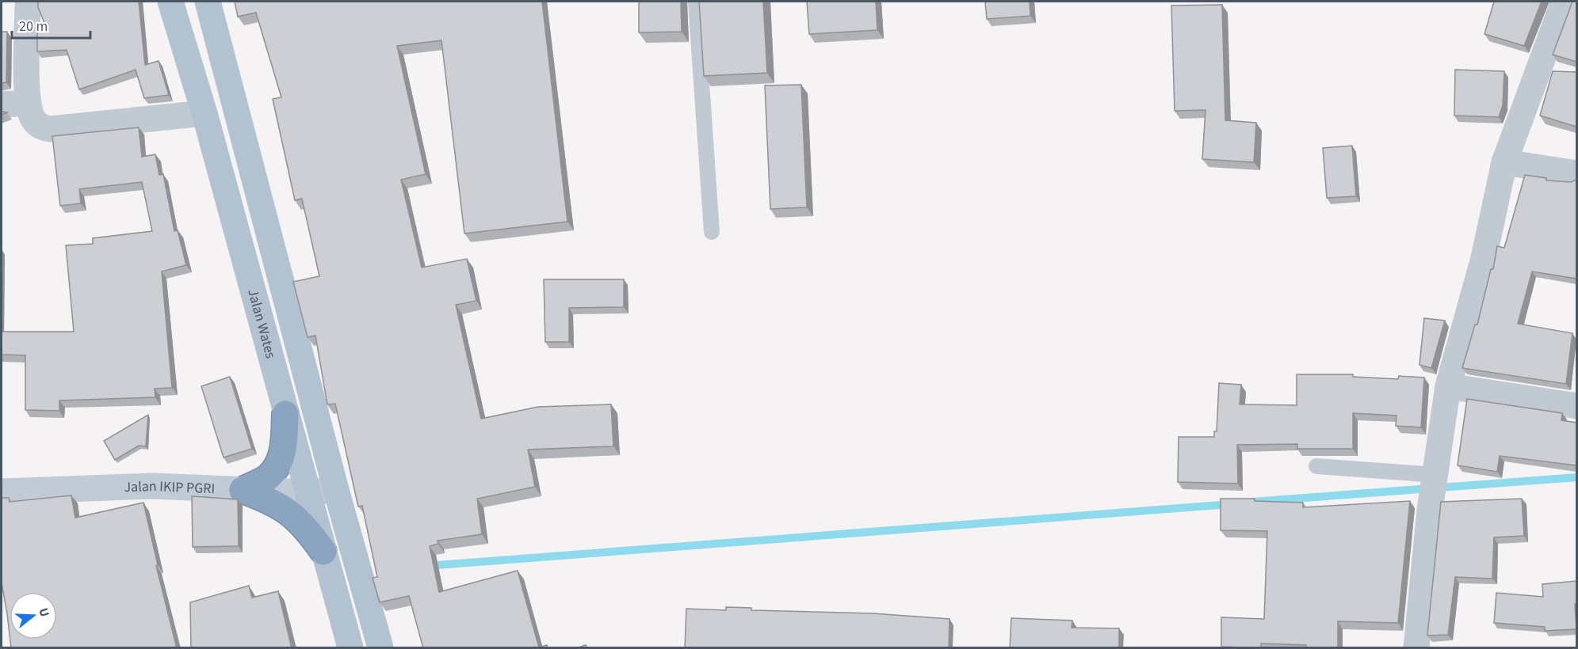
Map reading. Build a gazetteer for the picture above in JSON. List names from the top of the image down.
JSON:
{
  "streets": {
    "main road": ["Jalan Wates", "Jalan IKIP PGRI"]
  },
  "crossings": [
    ["Jalan Wates", "Jalan IKIP PGRI"]
  ],
  "scale_bar": "20 m",
  "north": "right"
}
